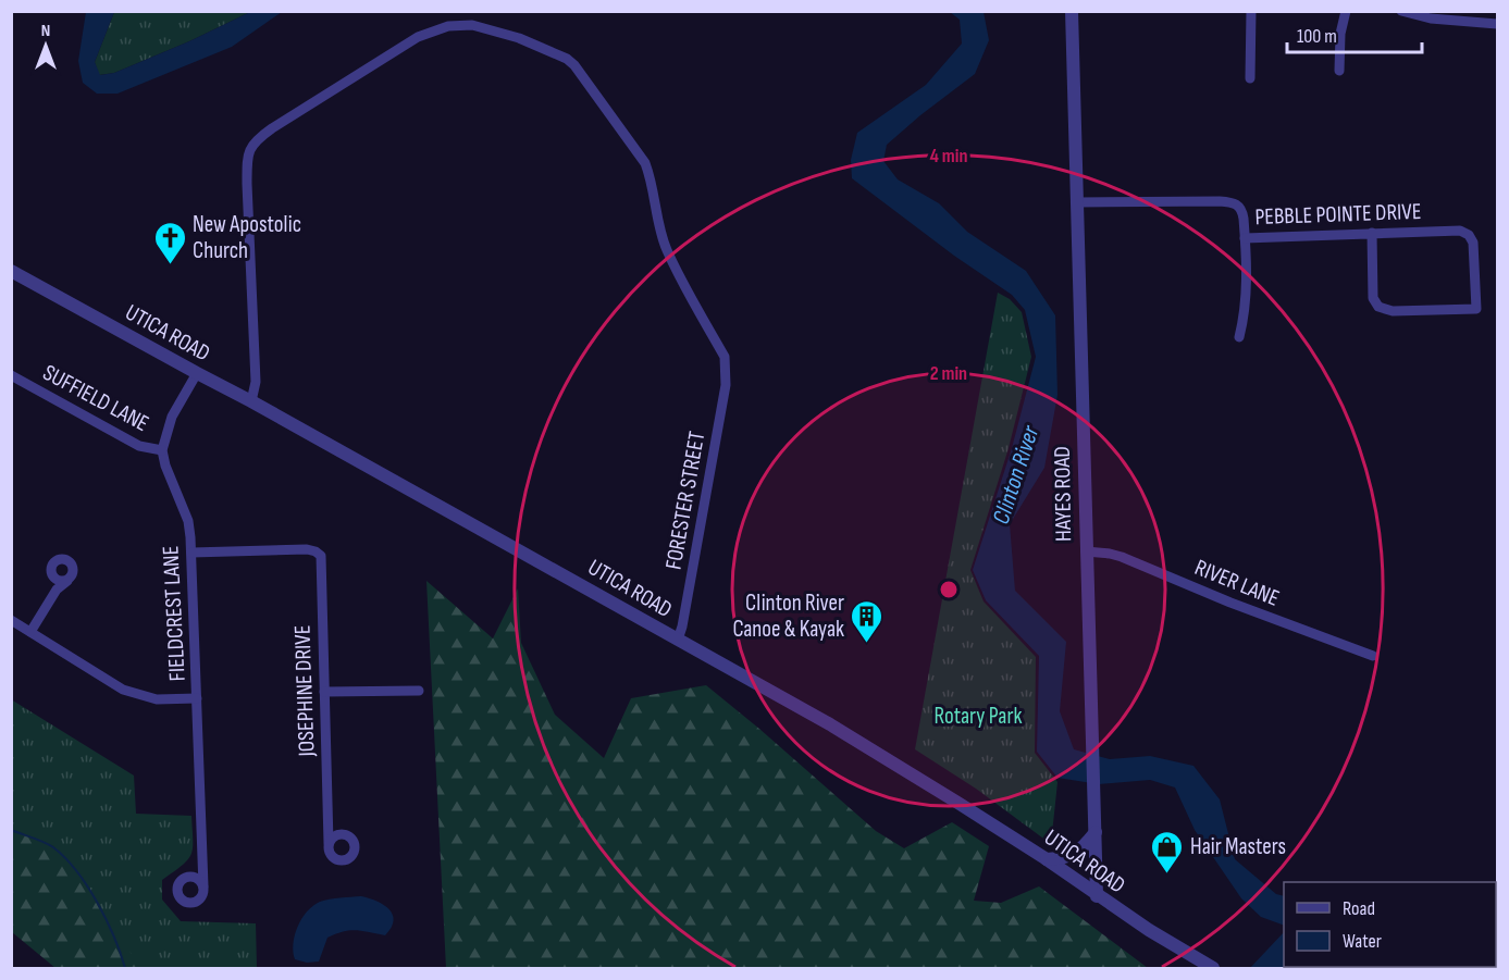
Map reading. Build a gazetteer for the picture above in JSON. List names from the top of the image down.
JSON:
{
  "streets": {
    "street": [
      "PEBBLE POINTE DRIVE",
      "UTICA ROAD",
      "SUFFIELD LANE",
      "HAYES ROAD",
      "FORESTER STREET",
      "RIVER LANE",
      "FIELDCREST LANE",
      "JOSEPHINE DRIVE"
    ]
  },
  "crossings": [
    ["PEBBLE POINTE DRIVE", "HAYES ROAD"],
    ["UTICA ROAD", "HAYES ROAD"],
    ["UTICA ROAD", "FORESTER STREET"],
    ["SUFFIELD LANE", "FIELDCREST LANE"],
    ["HAYES ROAD", "RIVER LANE"],
    ["FIELDCREST LANE", "JOSEPHINE DRIVE"]
  ],
  "water": ["Clinton River"],
  "parks": ["Rotary Park"],
  "places": {
    "church": ["New Apostolic Church"],
    "building": ["Clinton River Canoe & Kayak"],
    "shop": ["Hair Masters"]
  },
  "legend": ["Road", "Water"],
  "scale_bar": "100 m",
  "north": "top",
  "rings": ["4 min", "2 min"]
}
